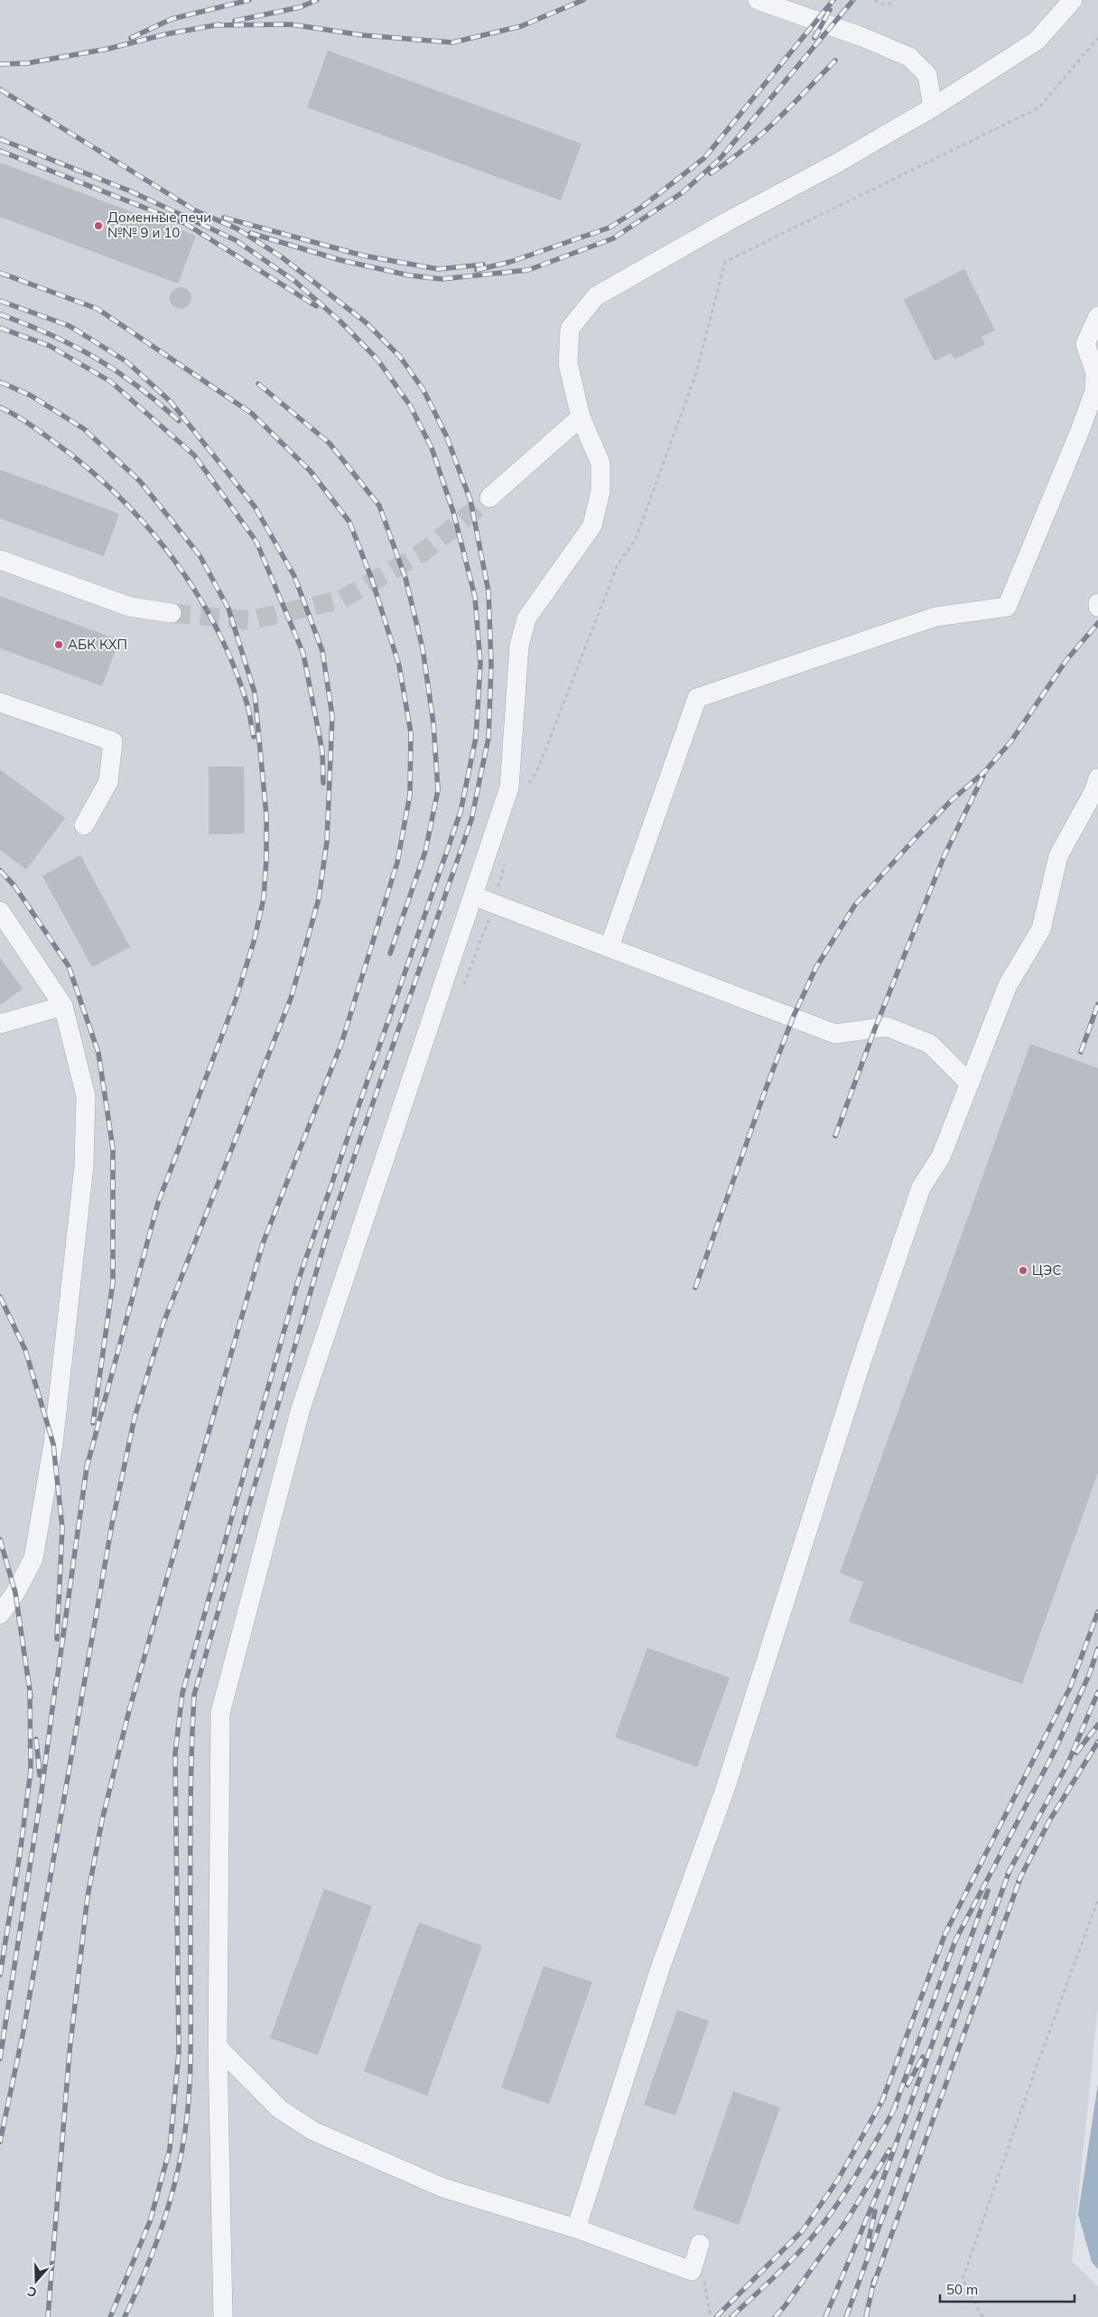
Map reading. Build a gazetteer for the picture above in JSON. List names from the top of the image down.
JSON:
{
  "places": ["Доменные печи №№ 9 и 10", "АБК КХП", "ЦЭС"],
  "scale_bar": "50 m",
  "north": "bottom"
}
